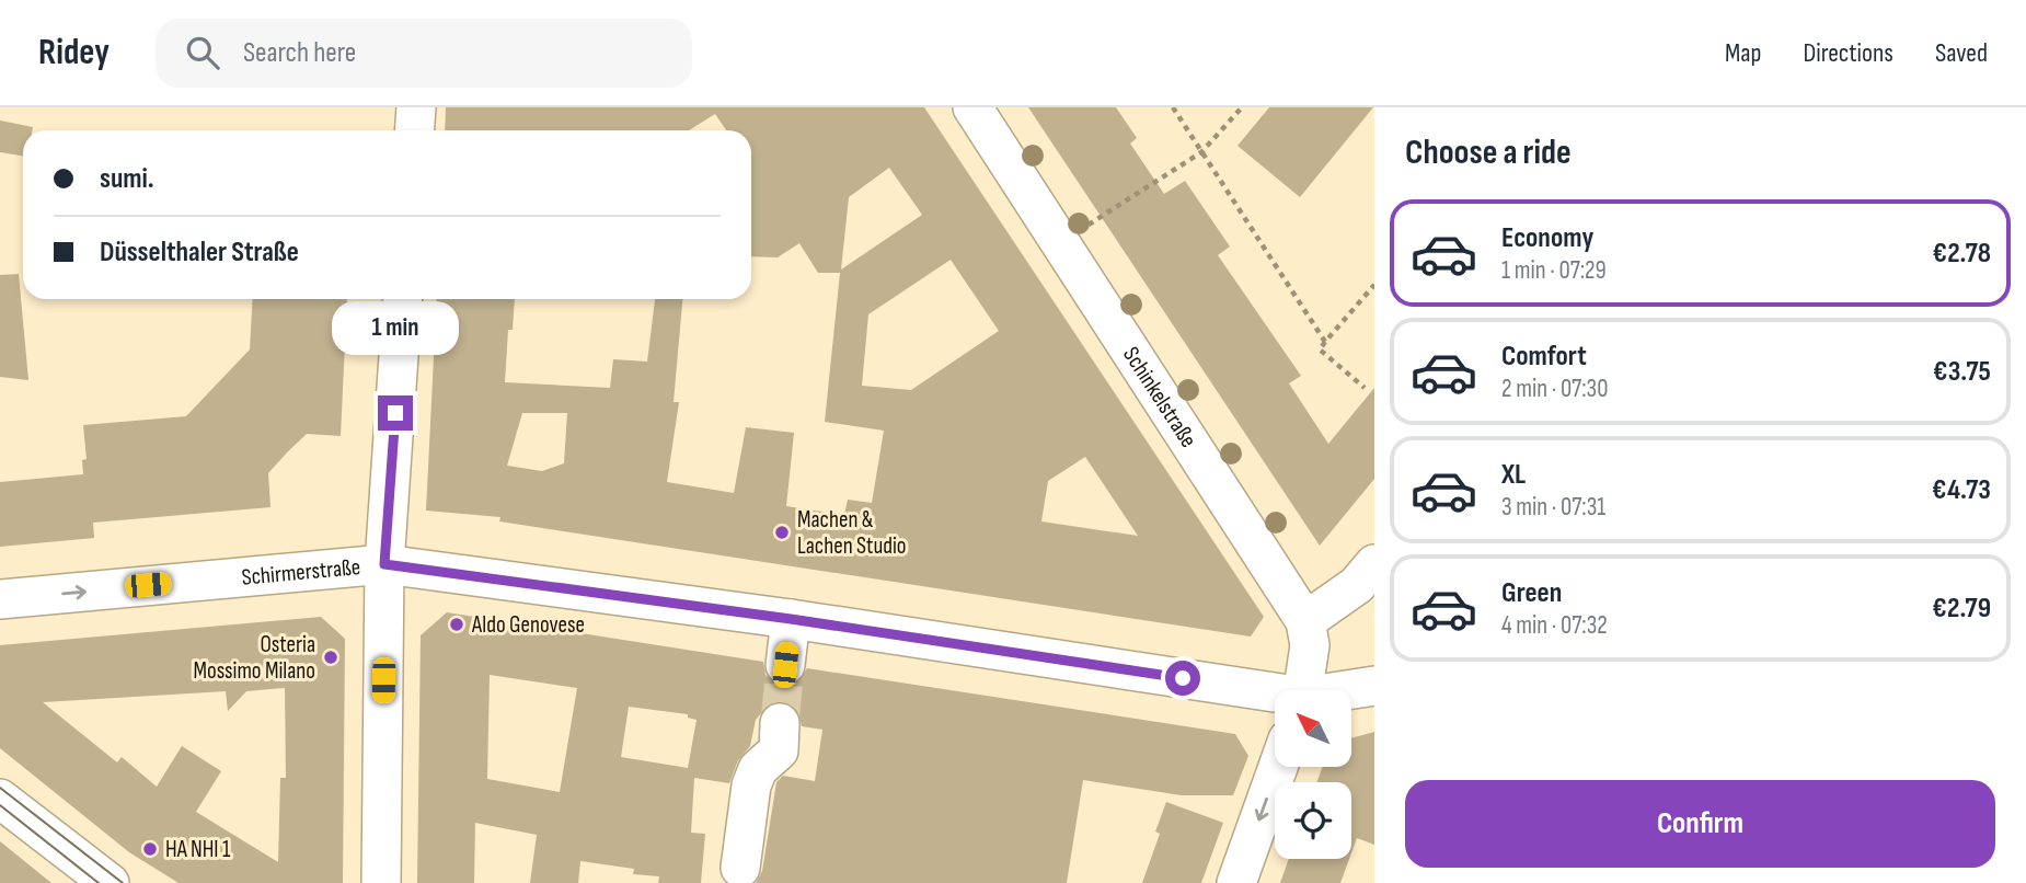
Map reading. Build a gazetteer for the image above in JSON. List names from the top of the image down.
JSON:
{
  "streets": {
    "street": ["Schinkelstraße", "Schirmerstraße"]
  },
  "places": [
    "Machen & Lachen Studio",
    "Aldo Genovese",
    "Osteria Mossimo Milano",
    "HA NHI 1"
  ],
  "north": "top left",
  "page": {
    "header": "Ridey",
    "search": "Search here",
    "nav": ["Map", "Directions", "Saved"],
    "heading": "Choose a ride",
    "banner": ["sumi.", "Düsselthaler Straße"],
    "list": [
      {
        "name": "Economy",
        "note": "1 min · 07:29",
        "value": "€2.78"
      },
      {
        "name": "Comfort",
        "note": "2 min · 07:30",
        "value": "€3.75"
      },
      {
        "name": "XL",
        "note": "3 min · 07:31",
        "value": "€4.73"
      },
      {
        "name": "Green",
        "note": "4 min · 07:32",
        "value": "€2.79"
      }
    ],
    "bubble": "1 min",
    "buttons": "Confirm"
  }
}
